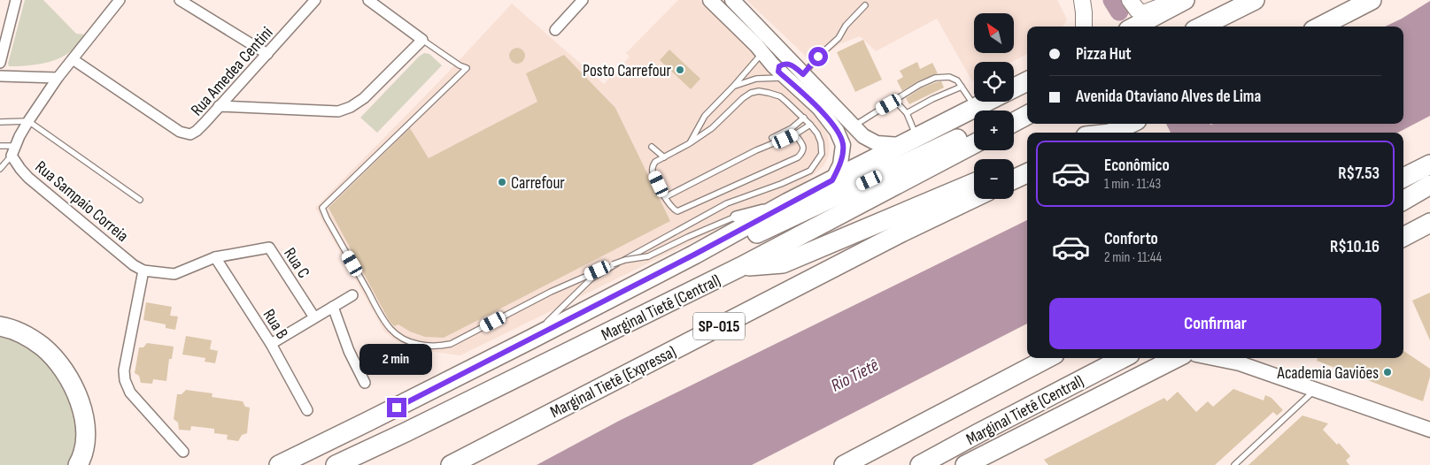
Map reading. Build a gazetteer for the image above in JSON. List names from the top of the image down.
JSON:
{
  "streets": {
    "highway": ["Marginal Tietê (Central)", "SP-015", "Marginal Tietê (Expressa)"],
    "street": [
      "Rua Amedea Centini",
      "Rua Sampaio Correia",
      "Rua C",
      "Rua B"
    ]
  },
  "crossings": [
    ["Rua Sampaio Correia", "Rua C"],
    ["Rua Sampaio Correia", "Rua B"],
    ["Rua C", "Rua B"]
  ],
  "water": ["Rio Tietê"],
  "places": ["Posto Carrefour", "Carrefour", "Academia Gaviões"],
  "north": "top left",
  "page": {
    "map_buttons": ["+", "−"],
    "banner": ["Pizza Hut", "Avenida Otaviano Alves de Lima"],
    "list": [
      {
        "name": "Econômico",
        "note": "1 min · 11:43",
        "value": "R$7.53"
      },
      {
        "name": "Conforto",
        "note": "2 min · 11:44",
        "value": "R$10.16"
      }
    ],
    "buttons": "Confirmar",
    "bubble": "2 min"
  }
}
